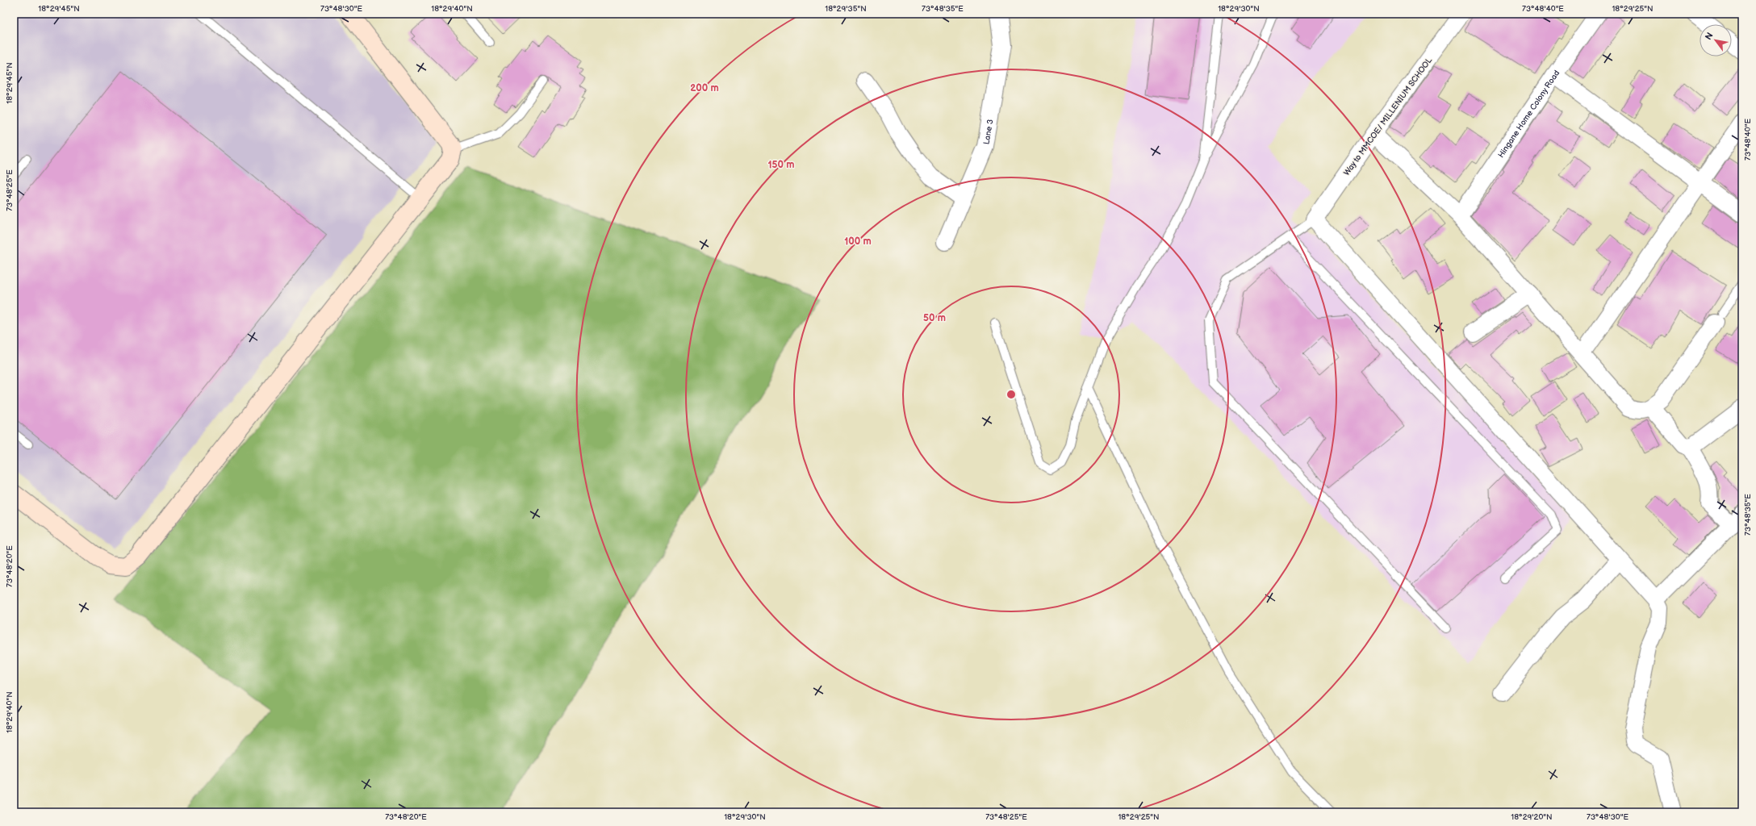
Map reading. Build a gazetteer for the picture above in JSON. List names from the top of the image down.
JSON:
{
  "streets": {
    "street": ["Hingane Home Colony Road", "Way to MMCOE/ MILLENIUM SCHOOL", "Lane 3"]
  },
  "north": "top left",
  "coordinates": [
    "18°29'45\"N",
    "73°48'30\"E",
    "18°29'40\"N",
    "18°29'35\"N",
    "73°48'35\"E",
    "18°29'30\"N",
    "73°48'40\"E",
    "18°29'25\"N",
    "73°48'25\"E",
    "73°48'20\"E",
    "18°29'20\"N"
  ],
  "rings": [
    "200 m",
    "150 m",
    "100 m",
    "50 m"
  ]
}
